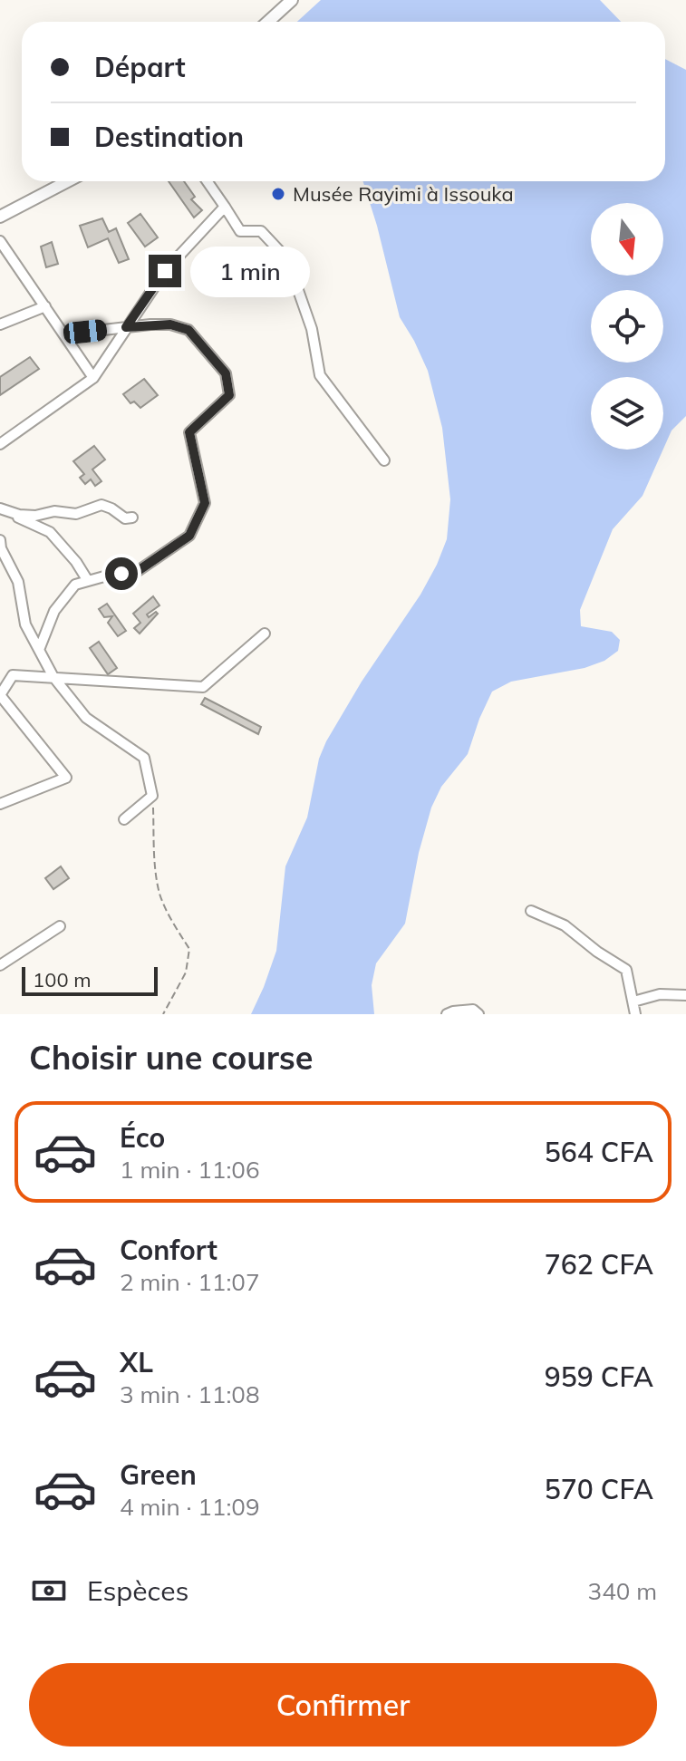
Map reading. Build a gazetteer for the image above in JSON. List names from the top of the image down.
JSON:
{
  "places": ["Musée Rayimi à Issouka"],
  "scale_bar": "100 m",
  "north": "bottom",
  "page": {
    "banner": ["Départ", "Destination"],
    "bubble": "1 min",
    "scale": "100 m",
    "heading": "Choisir une course",
    "list": [
      {
        "name": "Éco",
        "note": "1 min · 11:06",
        "value": "564 CFA"
      },
      {
        "name": "Confort",
        "note": "2 min · 11:07",
        "value": "762 CFA"
      },
      {
        "name": "XL",
        "note": "3 min · 11:08",
        "value": "959 CFA"
      },
      {
        "name": "Green",
        "note": "4 min · 11:09",
        "value": "570 CFA"
      }
    ],
    "pay": ["Espèces", "340 m"],
    "buttons": "Confirmer"
  }
}
